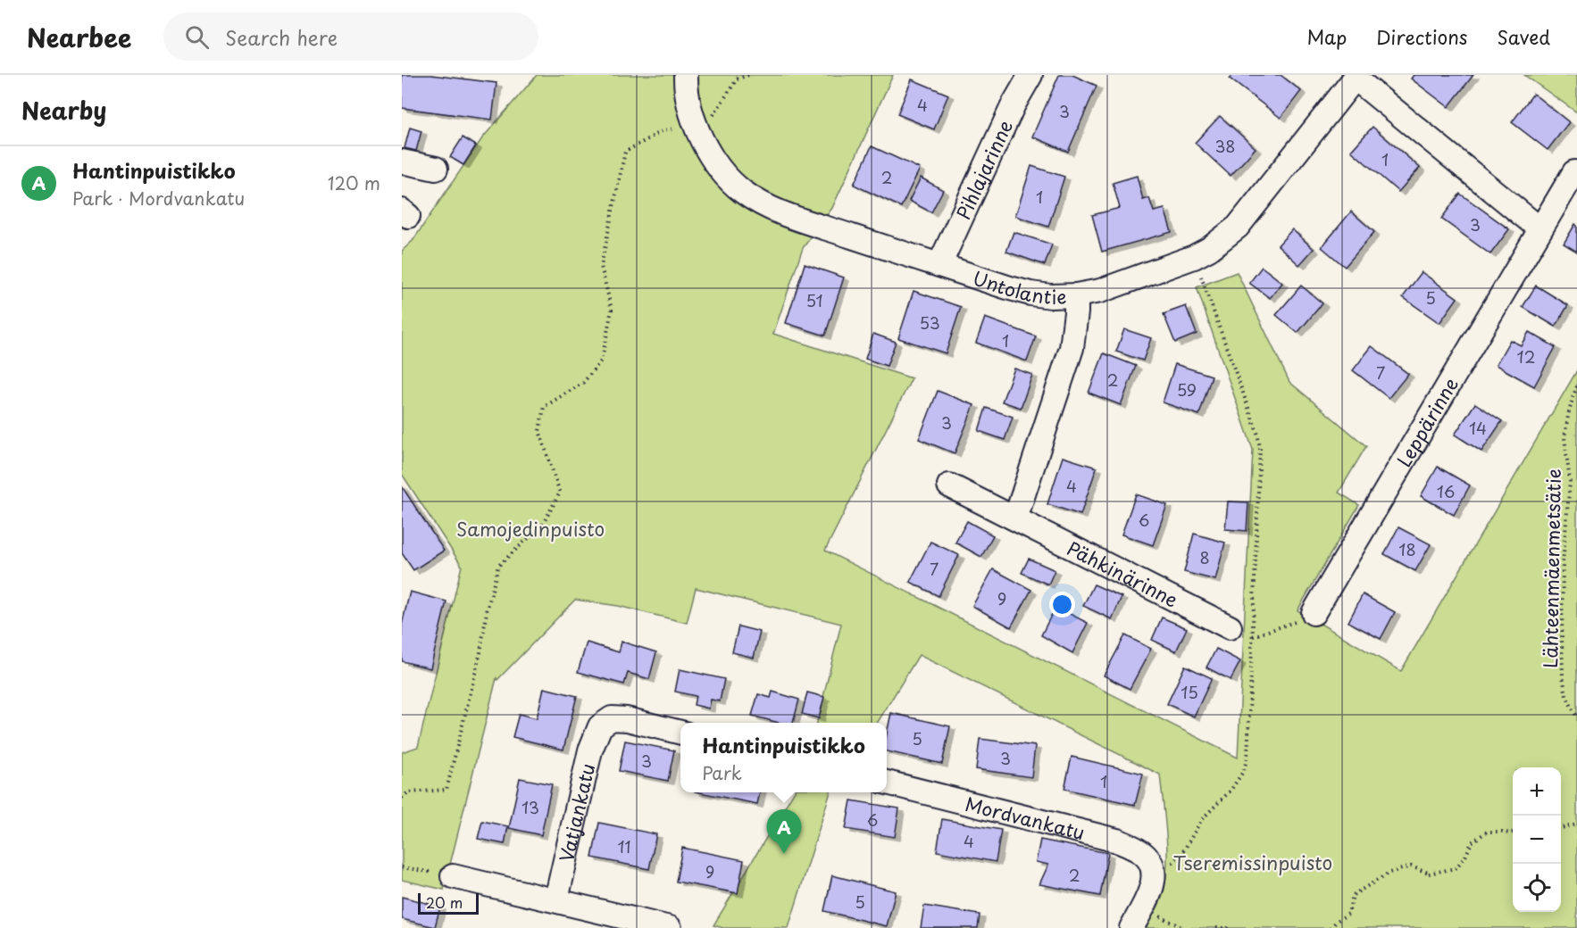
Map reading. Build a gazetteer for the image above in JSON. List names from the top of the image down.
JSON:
{
  "streets": {
    "street": [
      "Pihlajarinne",
      "Untolantie",
      "Leppärinne",
      "Pähkinärinne",
      "Vatjankatu",
      "Mordvankatu"
    ],
    "path": ["Lähteenmäenmetsätie"]
  },
  "crossings": [
    ["Pihlajarinne", "Untolantie"]
  ],
  "parks": ["Samojedinpuisto", "Tseremissinpuisto"],
  "house_numbers": [
    "4",
    "3",
    "38",
    "1",
    "2",
    "1",
    "3",
    "5",
    "51",
    "53",
    "1",
    "12",
    "7",
    "2",
    "59",
    "3",
    "14",
    "4",
    "16",
    "6",
    "18",
    "8",
    "7",
    "9",
    "15",
    "5",
    "3",
    "3",
    "1",
    "13",
    "6",
    "4",
    "11",
    "9",
    "2",
    "5"
  ],
  "scale_bar": "20 m",
  "page": {
    "header": "Nearbee",
    "search": "Search here",
    "nav": ["Map", "Directions", "Saved"],
    "heading": "Nearby",
    "list": [
      {
        "mark": "A",
        "name": "Hantinpuistikko",
        "note": "Park · Mordvankatu",
        "value": "120 m"
      }
    ],
    "popup": ["Hantinpuistikko", "Park"],
    "map_buttons": ["+", "−"],
    "pins": "A",
    "scale": "20 m"
  }
}
